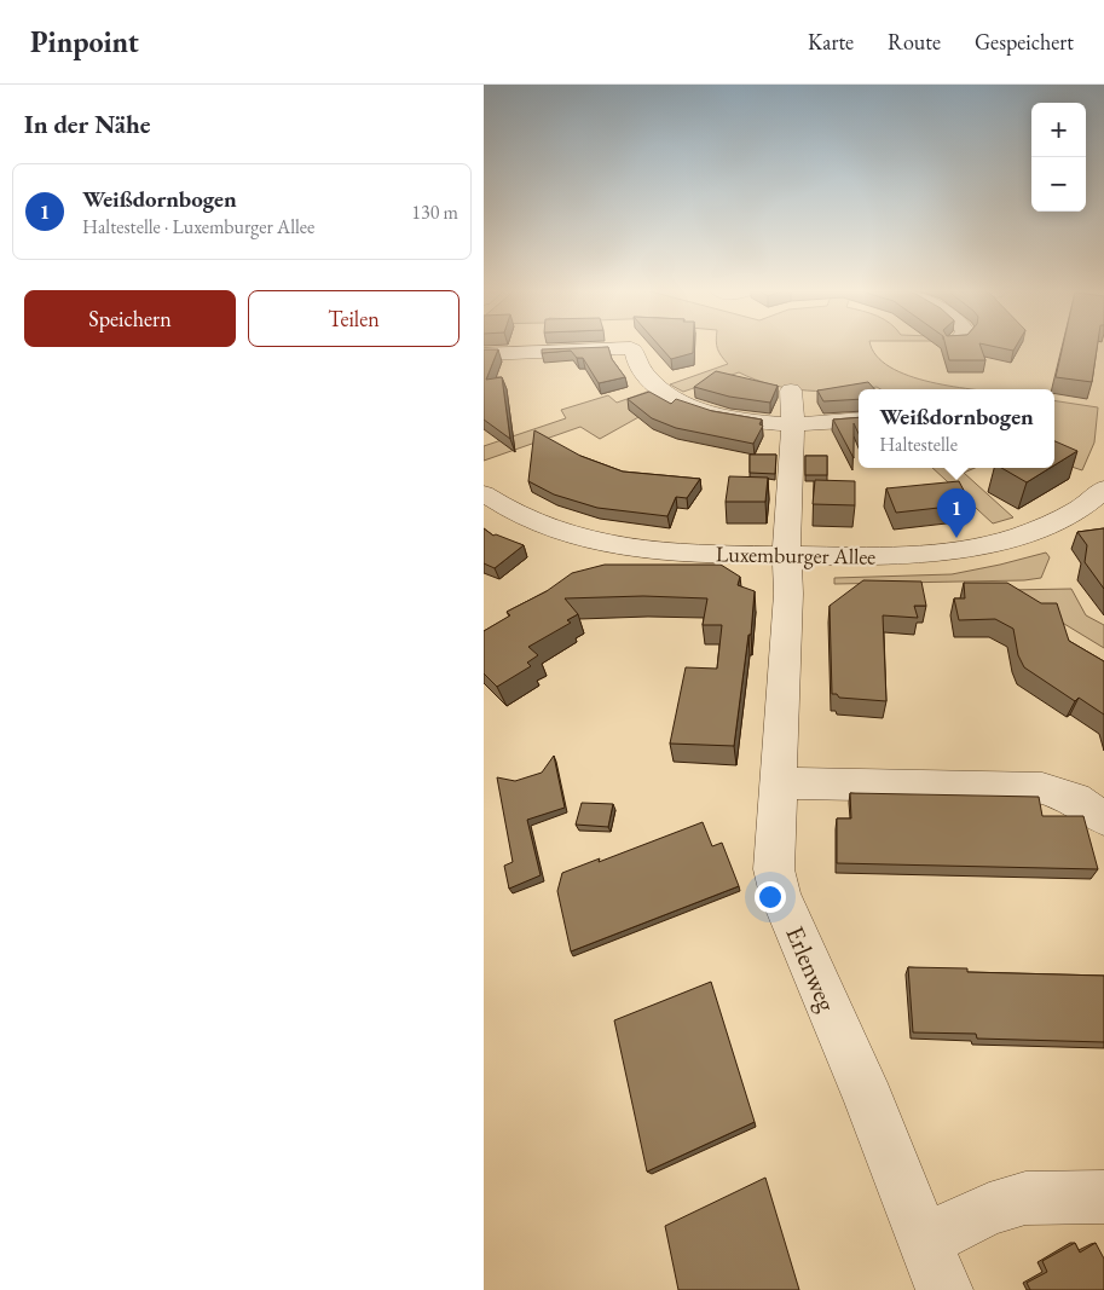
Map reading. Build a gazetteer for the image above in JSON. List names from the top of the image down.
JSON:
{
  "streets": {
    "street": ["Luxemburger Allee", "Erlenweg"]
  },
  "crossings": [
    ["Luxemburger Allee", "Erlenweg"]
  ],
  "page": {
    "header": "Pinpoint",
    "nav": ["Karte", "Route", "Gespeichert"],
    "heading": "In der Nähe",
    "map_buttons": ["+", "−"],
    "list": [
      {
        "mark": "1",
        "name": "Weißdornbogen",
        "note": "Haltestelle · Luxemburger Allee",
        "value": "130 m"
      }
    ],
    "buttons": ["Speichern", "Teilen"],
    "popup": ["Weißdornbogen", "Haltestelle"],
    "pins": "1"
  }
}
